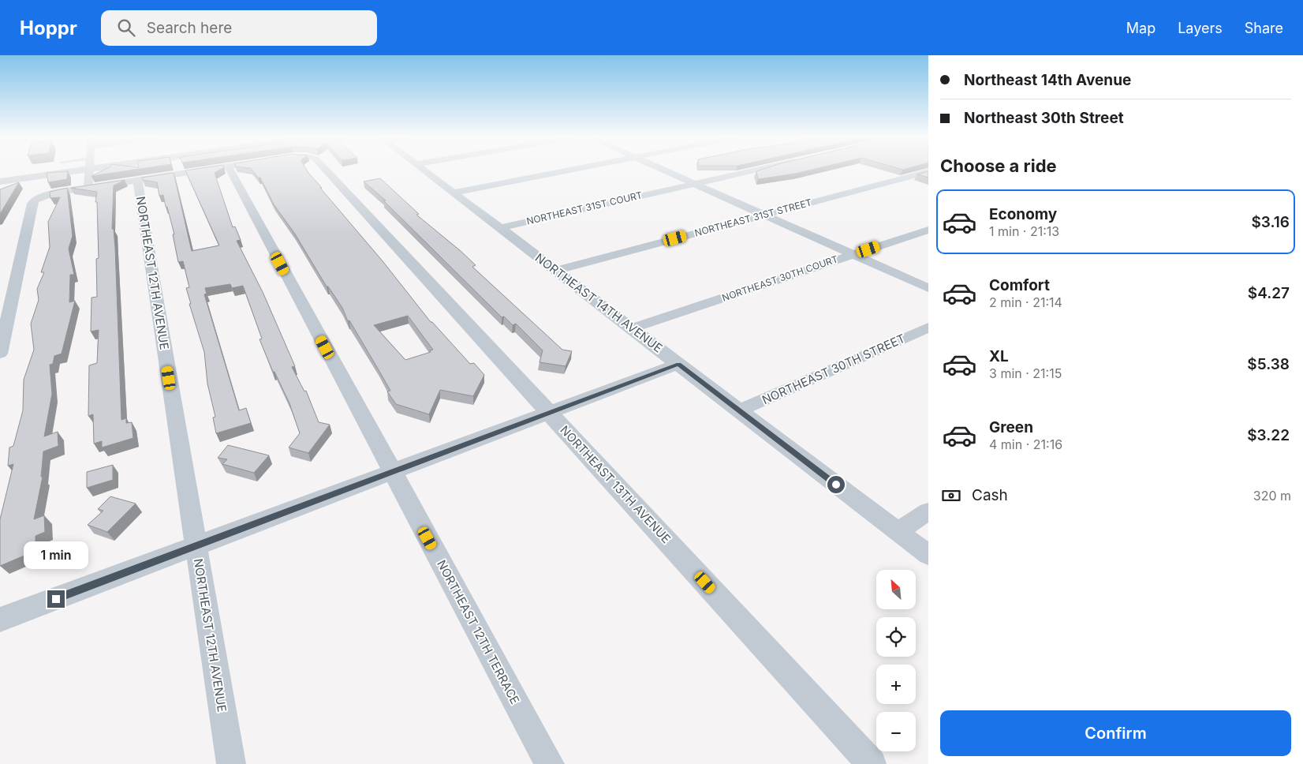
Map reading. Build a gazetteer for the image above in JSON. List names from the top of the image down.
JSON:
{
  "streets": {
    "street": [
      "NORTHEAST 31ST COURT",
      "NORTHEAST 31ST STREET",
      "NORTHEAST 12TH AVENUE",
      "NORTHEAST 30TH COURT",
      "NORTHEAST 14TH AVENUE",
      "NORTHEAST 30TH STREET",
      "NORTHEAST 13TH AVENUE",
      "NORTHEAST 12TH TERRACE"
    ]
  },
  "crossings": [
    ["NORTHEAST 31ST COURT", "NORTHEAST 14TH AVENUE"],
    ["NORTHEAST 31ST STREET", "NORTHEAST 14TH AVENUE"],
    ["NORTHEAST 30TH COURT", "NORTHEAST 14TH AVENUE"],
    ["NORTHEAST 14TH AVENUE", "NORTHEAST 30TH STREET"]
  ],
  "north": "top left",
  "page": {
    "header": "Hoppr",
    "search": "Search here",
    "nav": ["Map", "Layers", "Share"],
    "banner": ["Northeast 14th Avenue", "Northeast 30th Street"],
    "heading": "Choose a ride",
    "list": [
      {
        "name": "Economy",
        "note": "1 min · 21:13",
        "value": "$3.16"
      },
      {
        "name": "Comfort",
        "note": "2 min · 21:14",
        "value": "$4.27"
      },
      {
        "name": "XL",
        "note": "3 min · 21:15",
        "value": "$5.38"
      },
      {
        "name": "Green",
        "note": "4 min · 21:16",
        "value": "$3.22"
      }
    ],
    "pay": ["Cash", "320 m"],
    "bubble": "1 min",
    "map_buttons": ["+", "−"],
    "buttons": "Confirm"
  }
}
